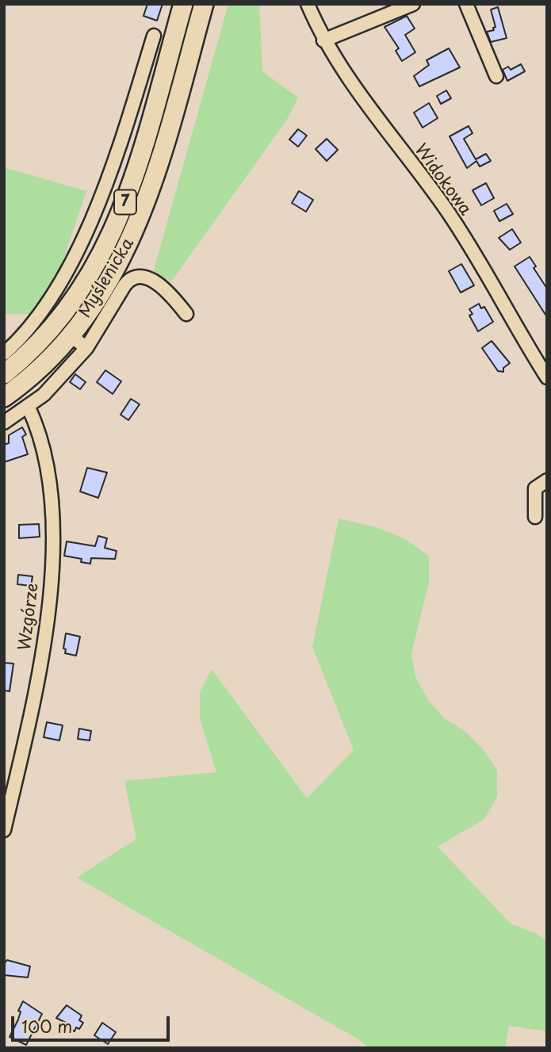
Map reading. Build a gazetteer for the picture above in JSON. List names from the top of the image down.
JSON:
{
  "streets": {
    "highway": ["7", "Myślenicka"],
    "street": ["Widokowa", "Wzgórze"]
  },
  "scale_bar": "100 m"
}
